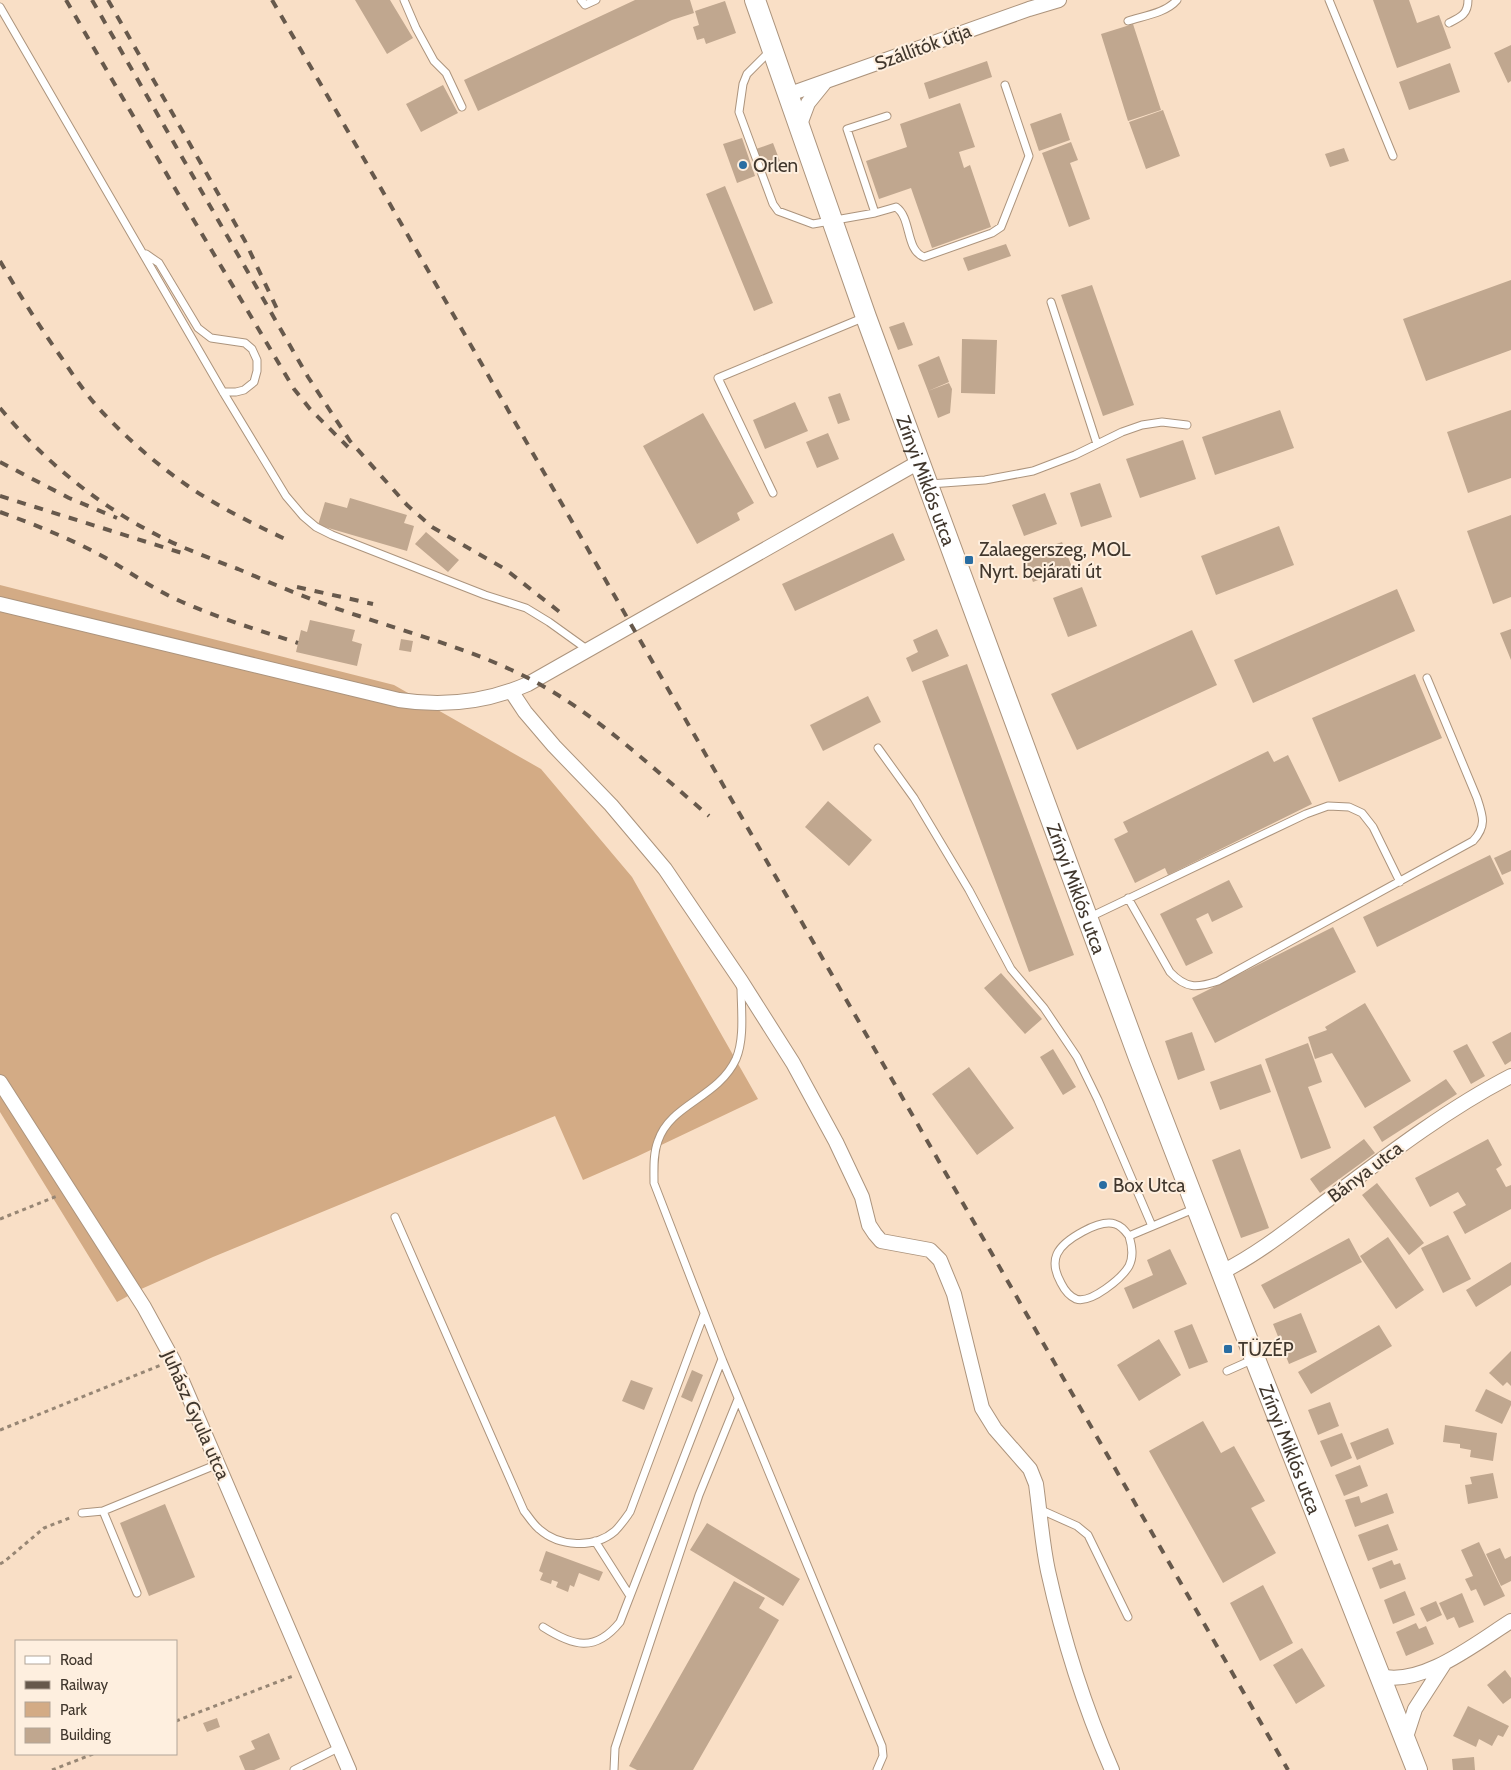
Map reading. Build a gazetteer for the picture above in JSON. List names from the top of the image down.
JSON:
{
  "streets": {
    "main road": ["Zrínyi Miklós utca"],
    "street": ["Szállítók útja", "Bánya utca", "Juhász Gyula utca"]
  },
  "crossings": [
    ["Szállítók útja", "Zrínyi Miklós utca"],
    ["Zrínyi Miklós utca", "Bánya utca"]
  ],
  "places": {
    "other": ["Orlen", "Box Utca"],
    "transit": ["Zalaegerszeg, MOL Nyrt. bejárati út", "TÜZÉP"]
  },
  "legend": [
    "Road",
    "Railway",
    "Park",
    "Building"
  ]
}
